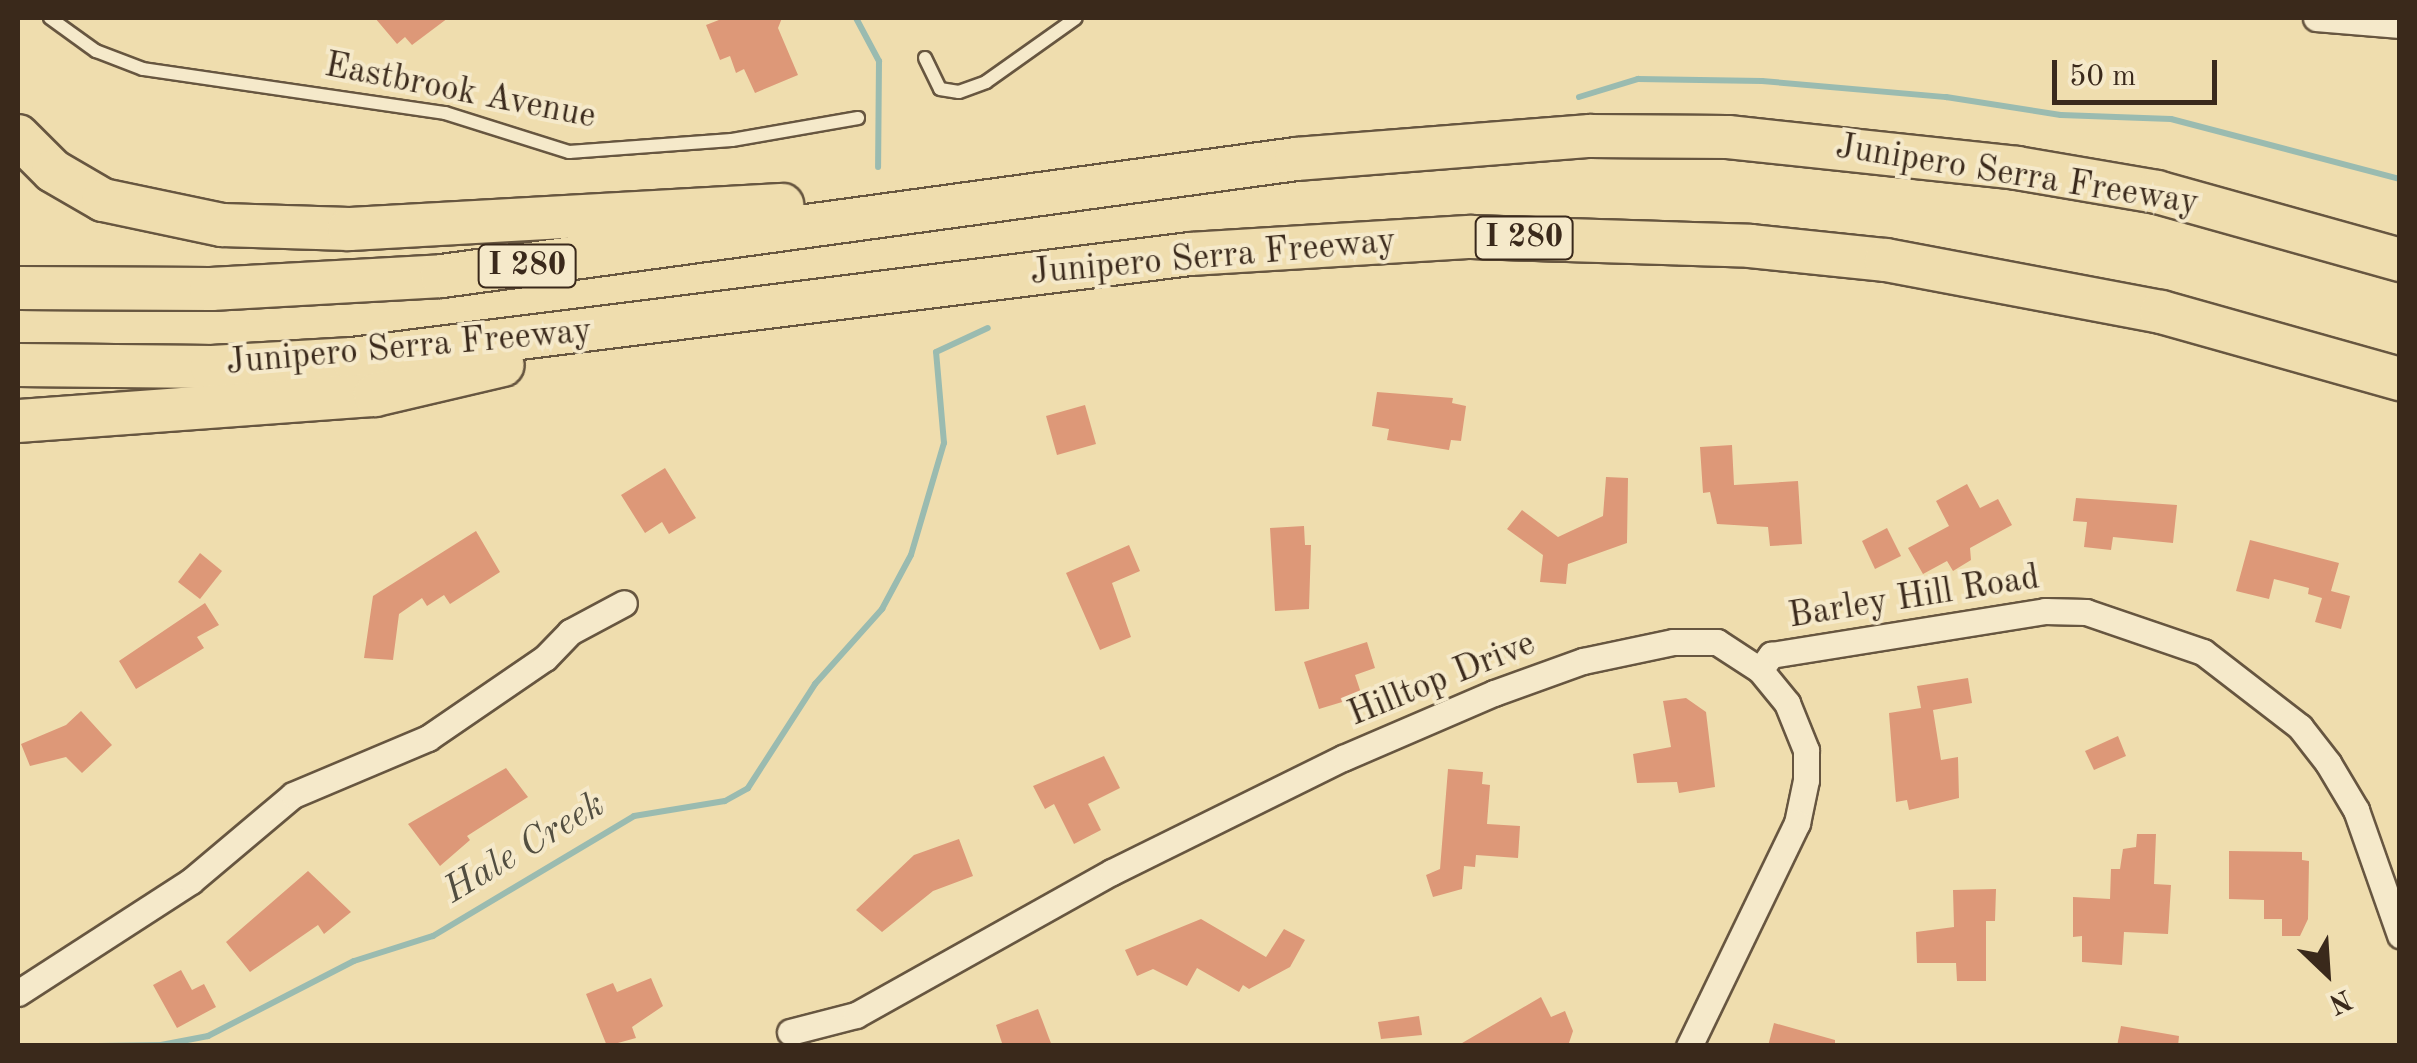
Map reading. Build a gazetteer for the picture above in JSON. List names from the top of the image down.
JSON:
{
  "streets": {
    "highway": ["Junipero Serra Freeway", "I 280"],
    "street": ["Barley Hill Road", "Hilltop Drive"],
    "lane": ["Eastbrook Avenue"]
  },
  "crossings": [
    ["Barley Hill Road", "Hilltop Drive"]
  ],
  "water": ["Hale Creek"],
  "scale_bar": "50 m",
  "north": "bottom right"
}
